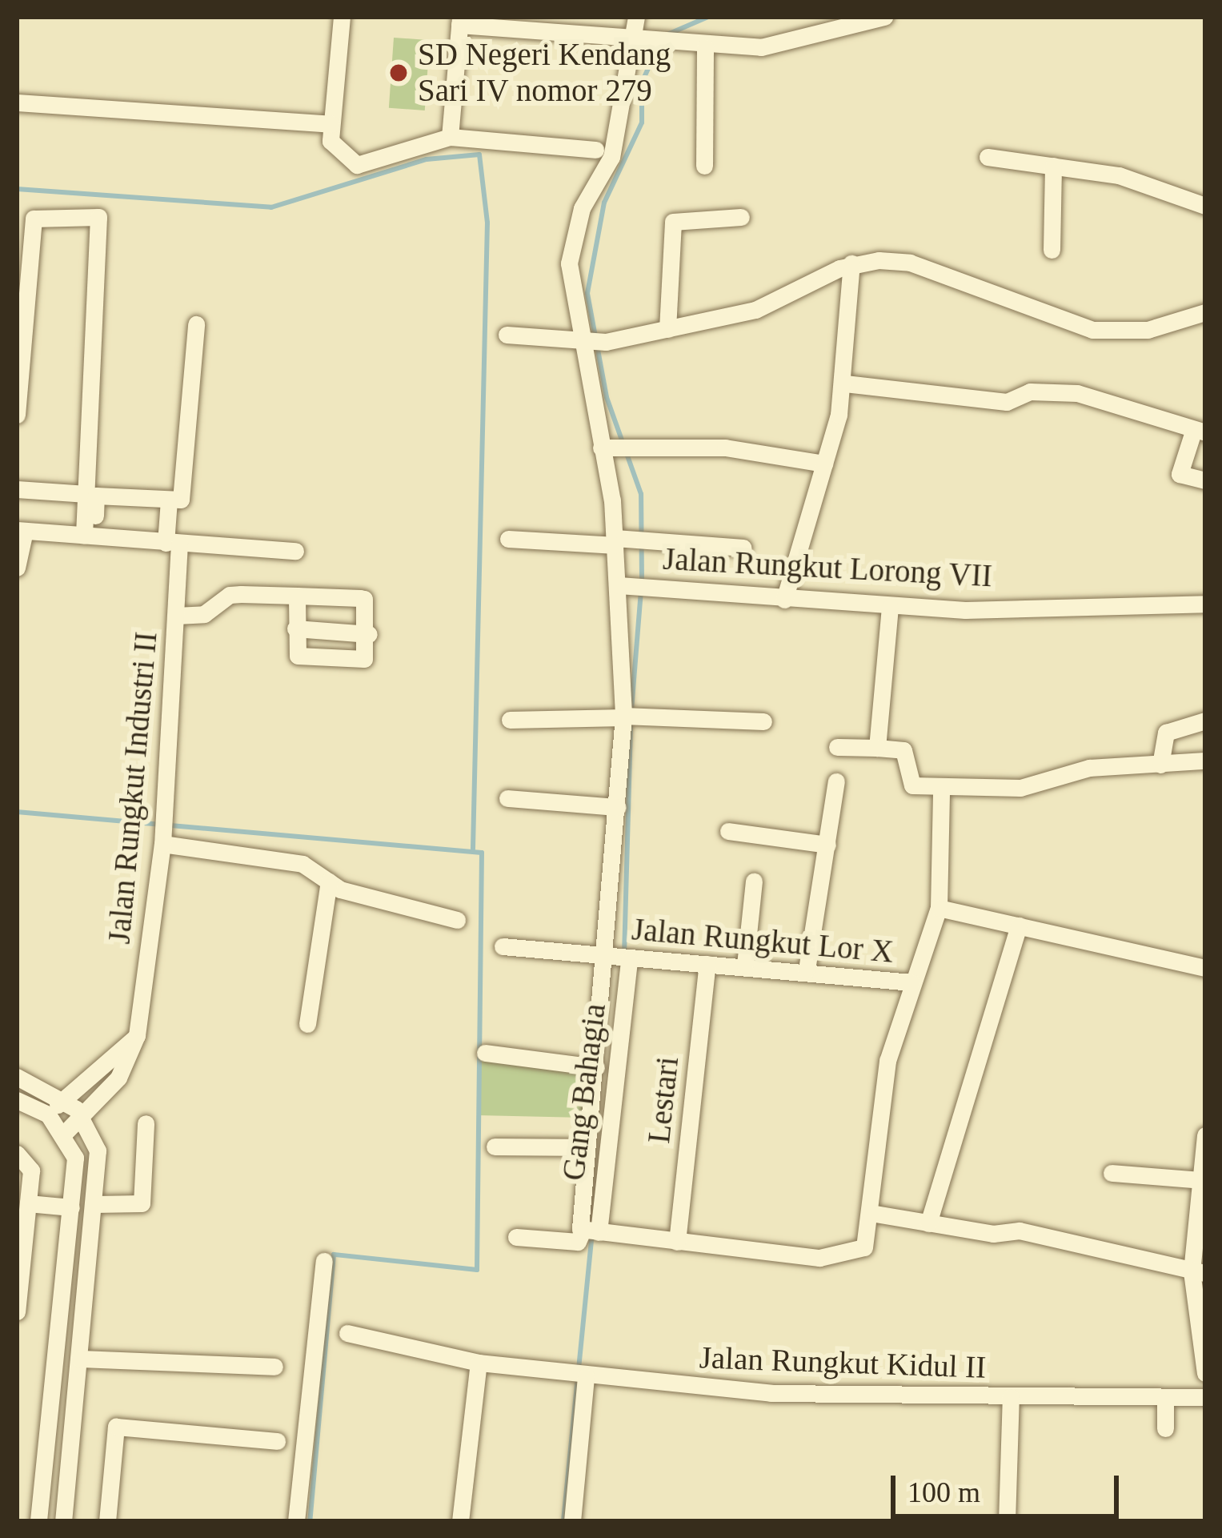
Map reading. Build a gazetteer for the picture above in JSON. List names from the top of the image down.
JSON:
{
  "streets": {
    "street": [
      "Jalan Rungkut Lorong VII",
      "Jalan Rungkut Industri II",
      "Jalan Rungkut Lor X",
      "Gang Bahagia",
      "Lestari",
      "Jalan Rungkut Kidul II"
    ]
  },
  "crossings": [
    ["Jalan Rungkut Lor X", "Gang Bahagia"],
    ["Jalan Rungkut Lor X", "Lestari"]
  ],
  "places": ["SD Negeri Kendang Sari IV nomor 279"],
  "scale_bar": "100 m"
}
